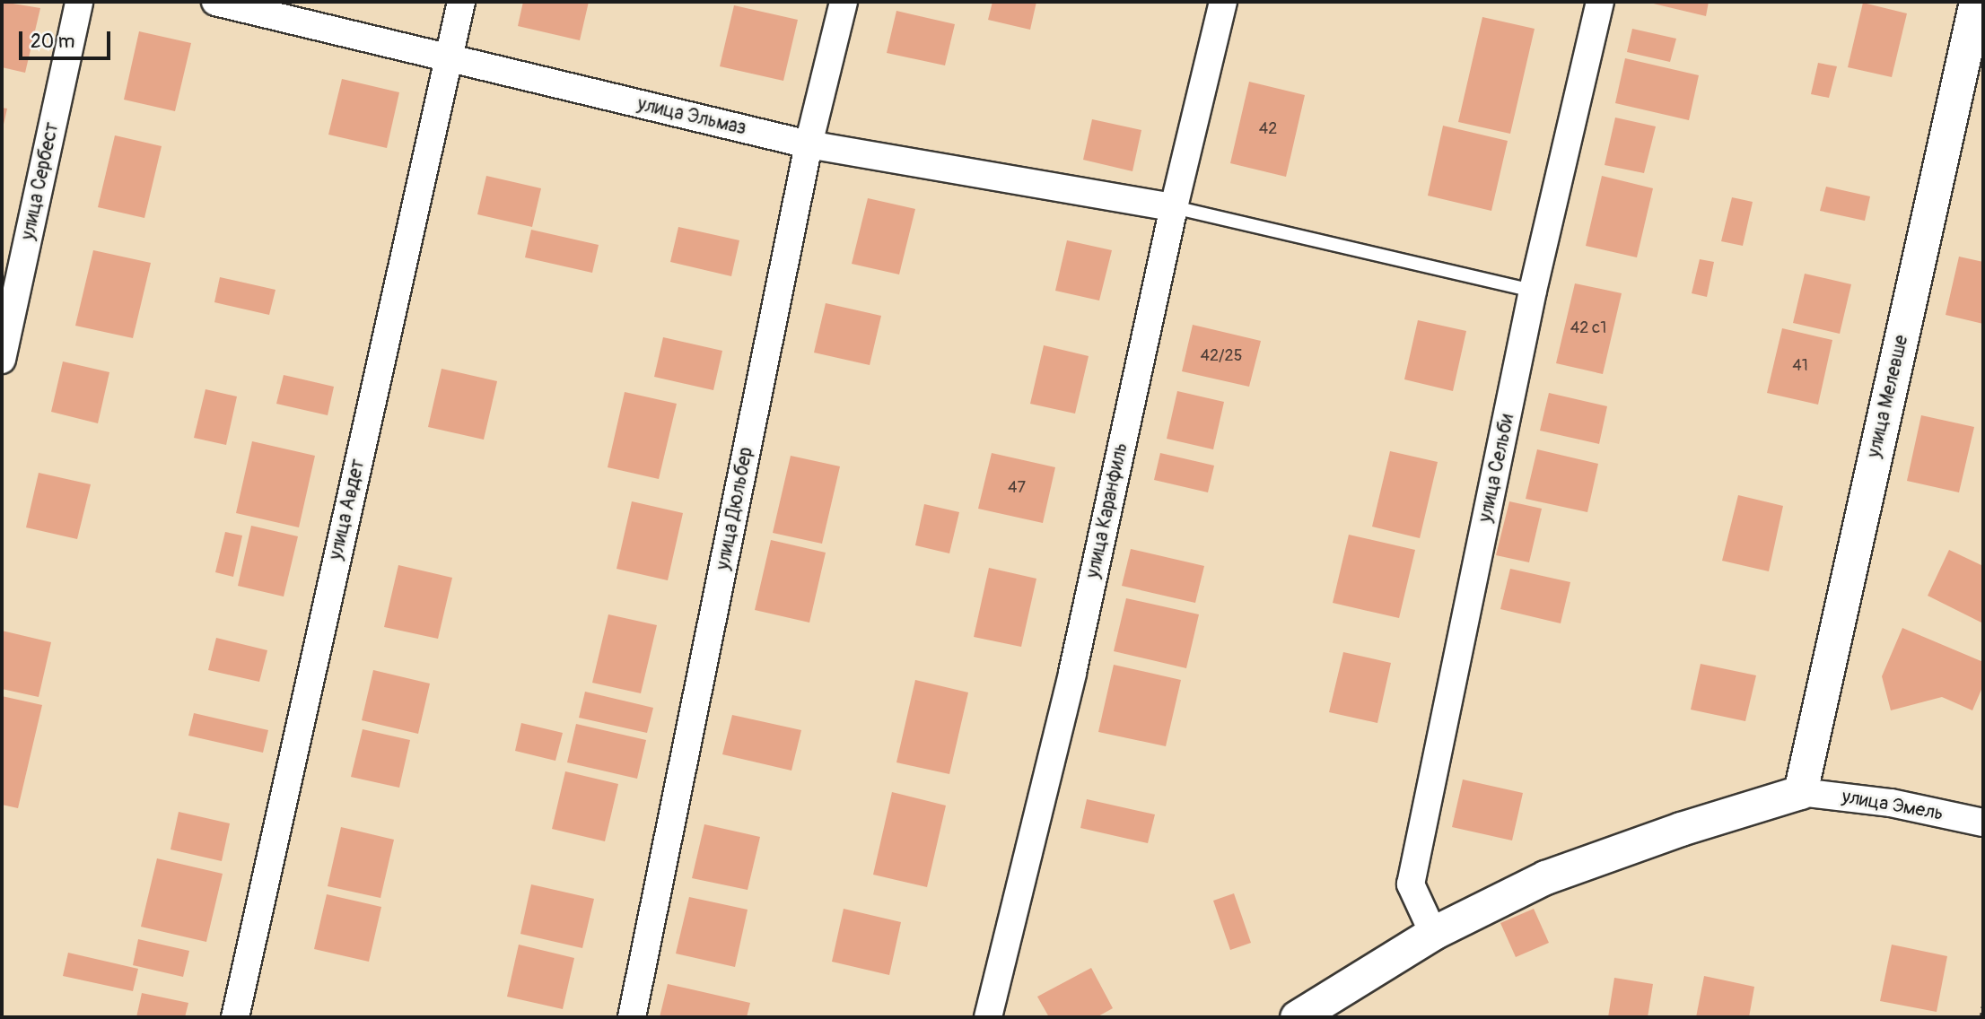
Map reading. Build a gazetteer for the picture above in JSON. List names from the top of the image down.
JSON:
{
  "streets": {
    "street": [
      "улица Эльмаз",
      "улица Сербест",
      "улица Мелевше",
      "улица Сельби",
      "улица Дюльбер",
      "улица Авдет",
      "улица Каранфиль",
      "улица Эмель"
    ]
  },
  "crossings": [
    ["улица Эльмаз", "улица Дюльбер"],
    ["улица Эльмаз", "улица Авдет"],
    ["улица Эльмаз", "улица Каранфиль"],
    ["улица Мелевше", "улица Эмель"]
  ],
  "house_numbers": [
    "42",
    "42 с1",
    "42/25",
    "41",
    "47"
  ],
  "scale_bar": "20 m"
}
